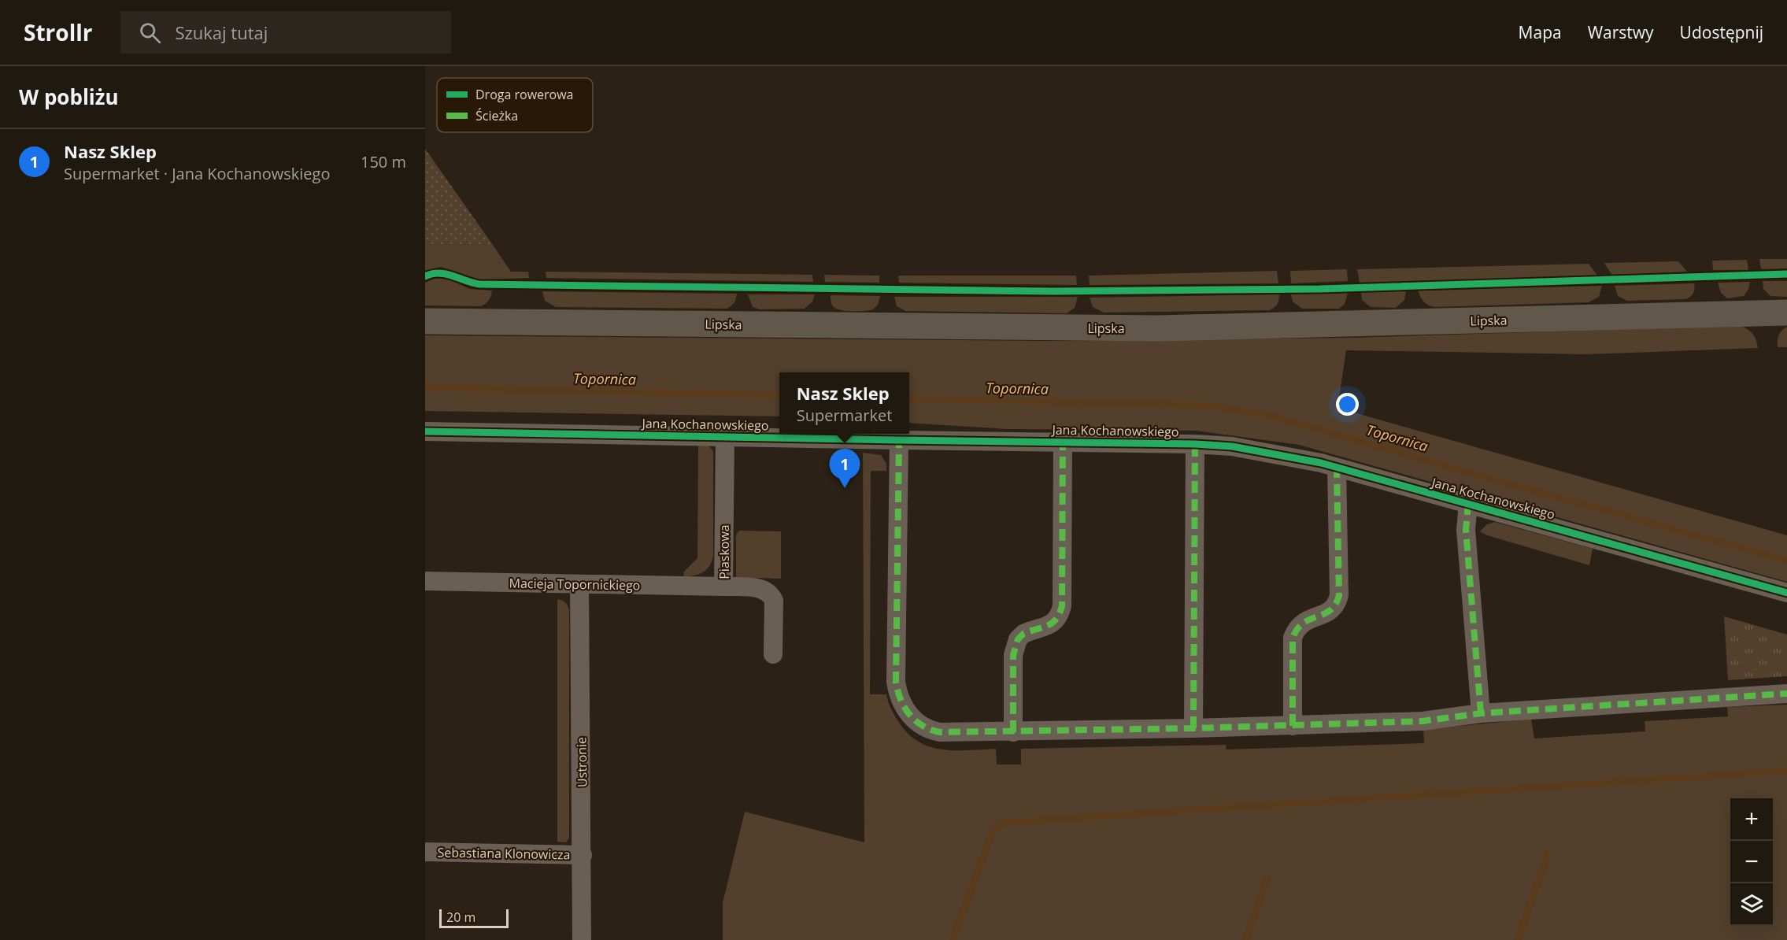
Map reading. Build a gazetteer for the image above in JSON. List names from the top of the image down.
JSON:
{
  "streets": {
    "main road": ["Lipska"],
    "street": [
      "Jana Kochanowskiego",
      "Piaskowa",
      "Macieja Topornickiego",
      "Ustronie",
      "Sebastiana Klonowicza"
    ]
  },
  "crossings": [
    ["Jana Kochanowskiego", "Piaskowa"],
    ["Piaskowa", "Macieja Topornickiego"],
    ["Macieja Topornickiego", "Ustronie"],
    ["Ustronie", "Sebastiana Klonowicza"]
  ],
  "water": ["Topornica"],
  "legend": ["Droga rowerowa", "Ścieżka"],
  "scale_bar": "20 m",
  "page": {
    "header": "Strollr",
    "search": "Szukaj tutaj",
    "nav": ["Mapa", "Warstwy", "Udostępnij"],
    "heading": "W pobliżu",
    "list": [
      {
        "mark": "1",
        "name": "Nasz Sklep",
        "note": "Supermarket · Jana Kochanowskiego",
        "value": "150 m"
      }
    ],
    "popup": ["Nasz Sklep", "Supermarket"],
    "pins": "1",
    "map_buttons": ["+", "−"],
    "scale": "20 m"
  }
}
